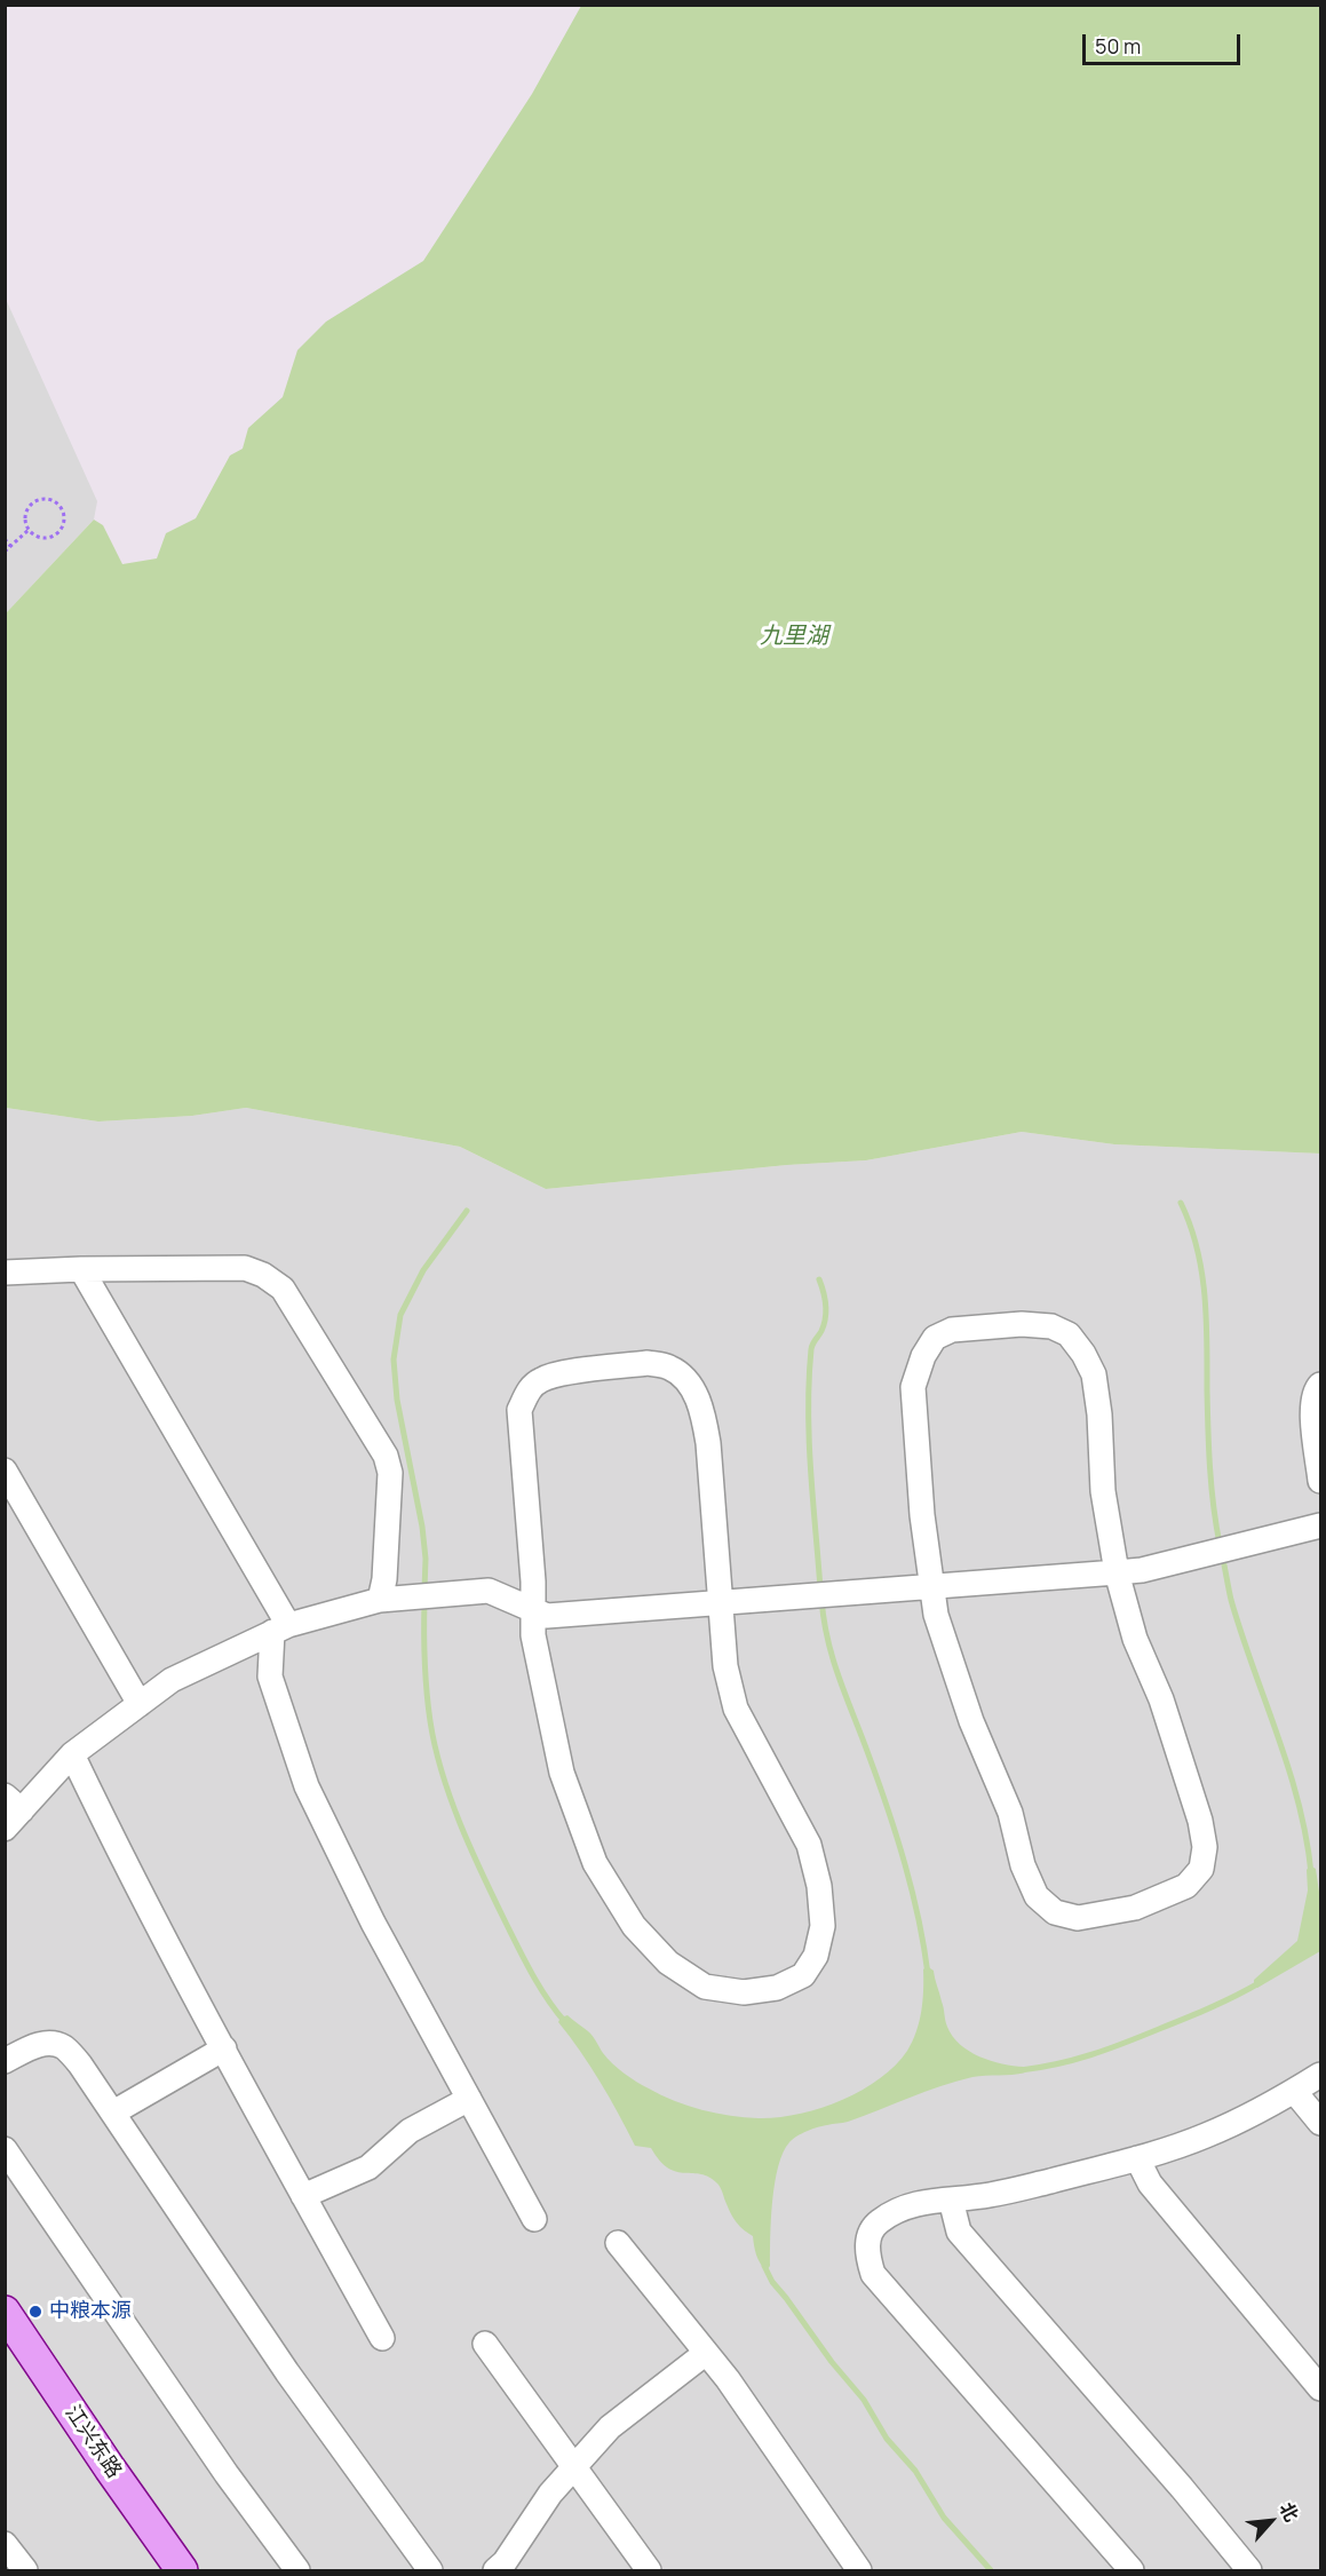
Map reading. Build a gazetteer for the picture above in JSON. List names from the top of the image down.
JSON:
{
  "streets": {
    "main road": ["江兴东路"]
  },
  "water": ["九里湖"],
  "places": ["中粮本源"],
  "scale_bar": "50 m",
  "north": "top right"
}
